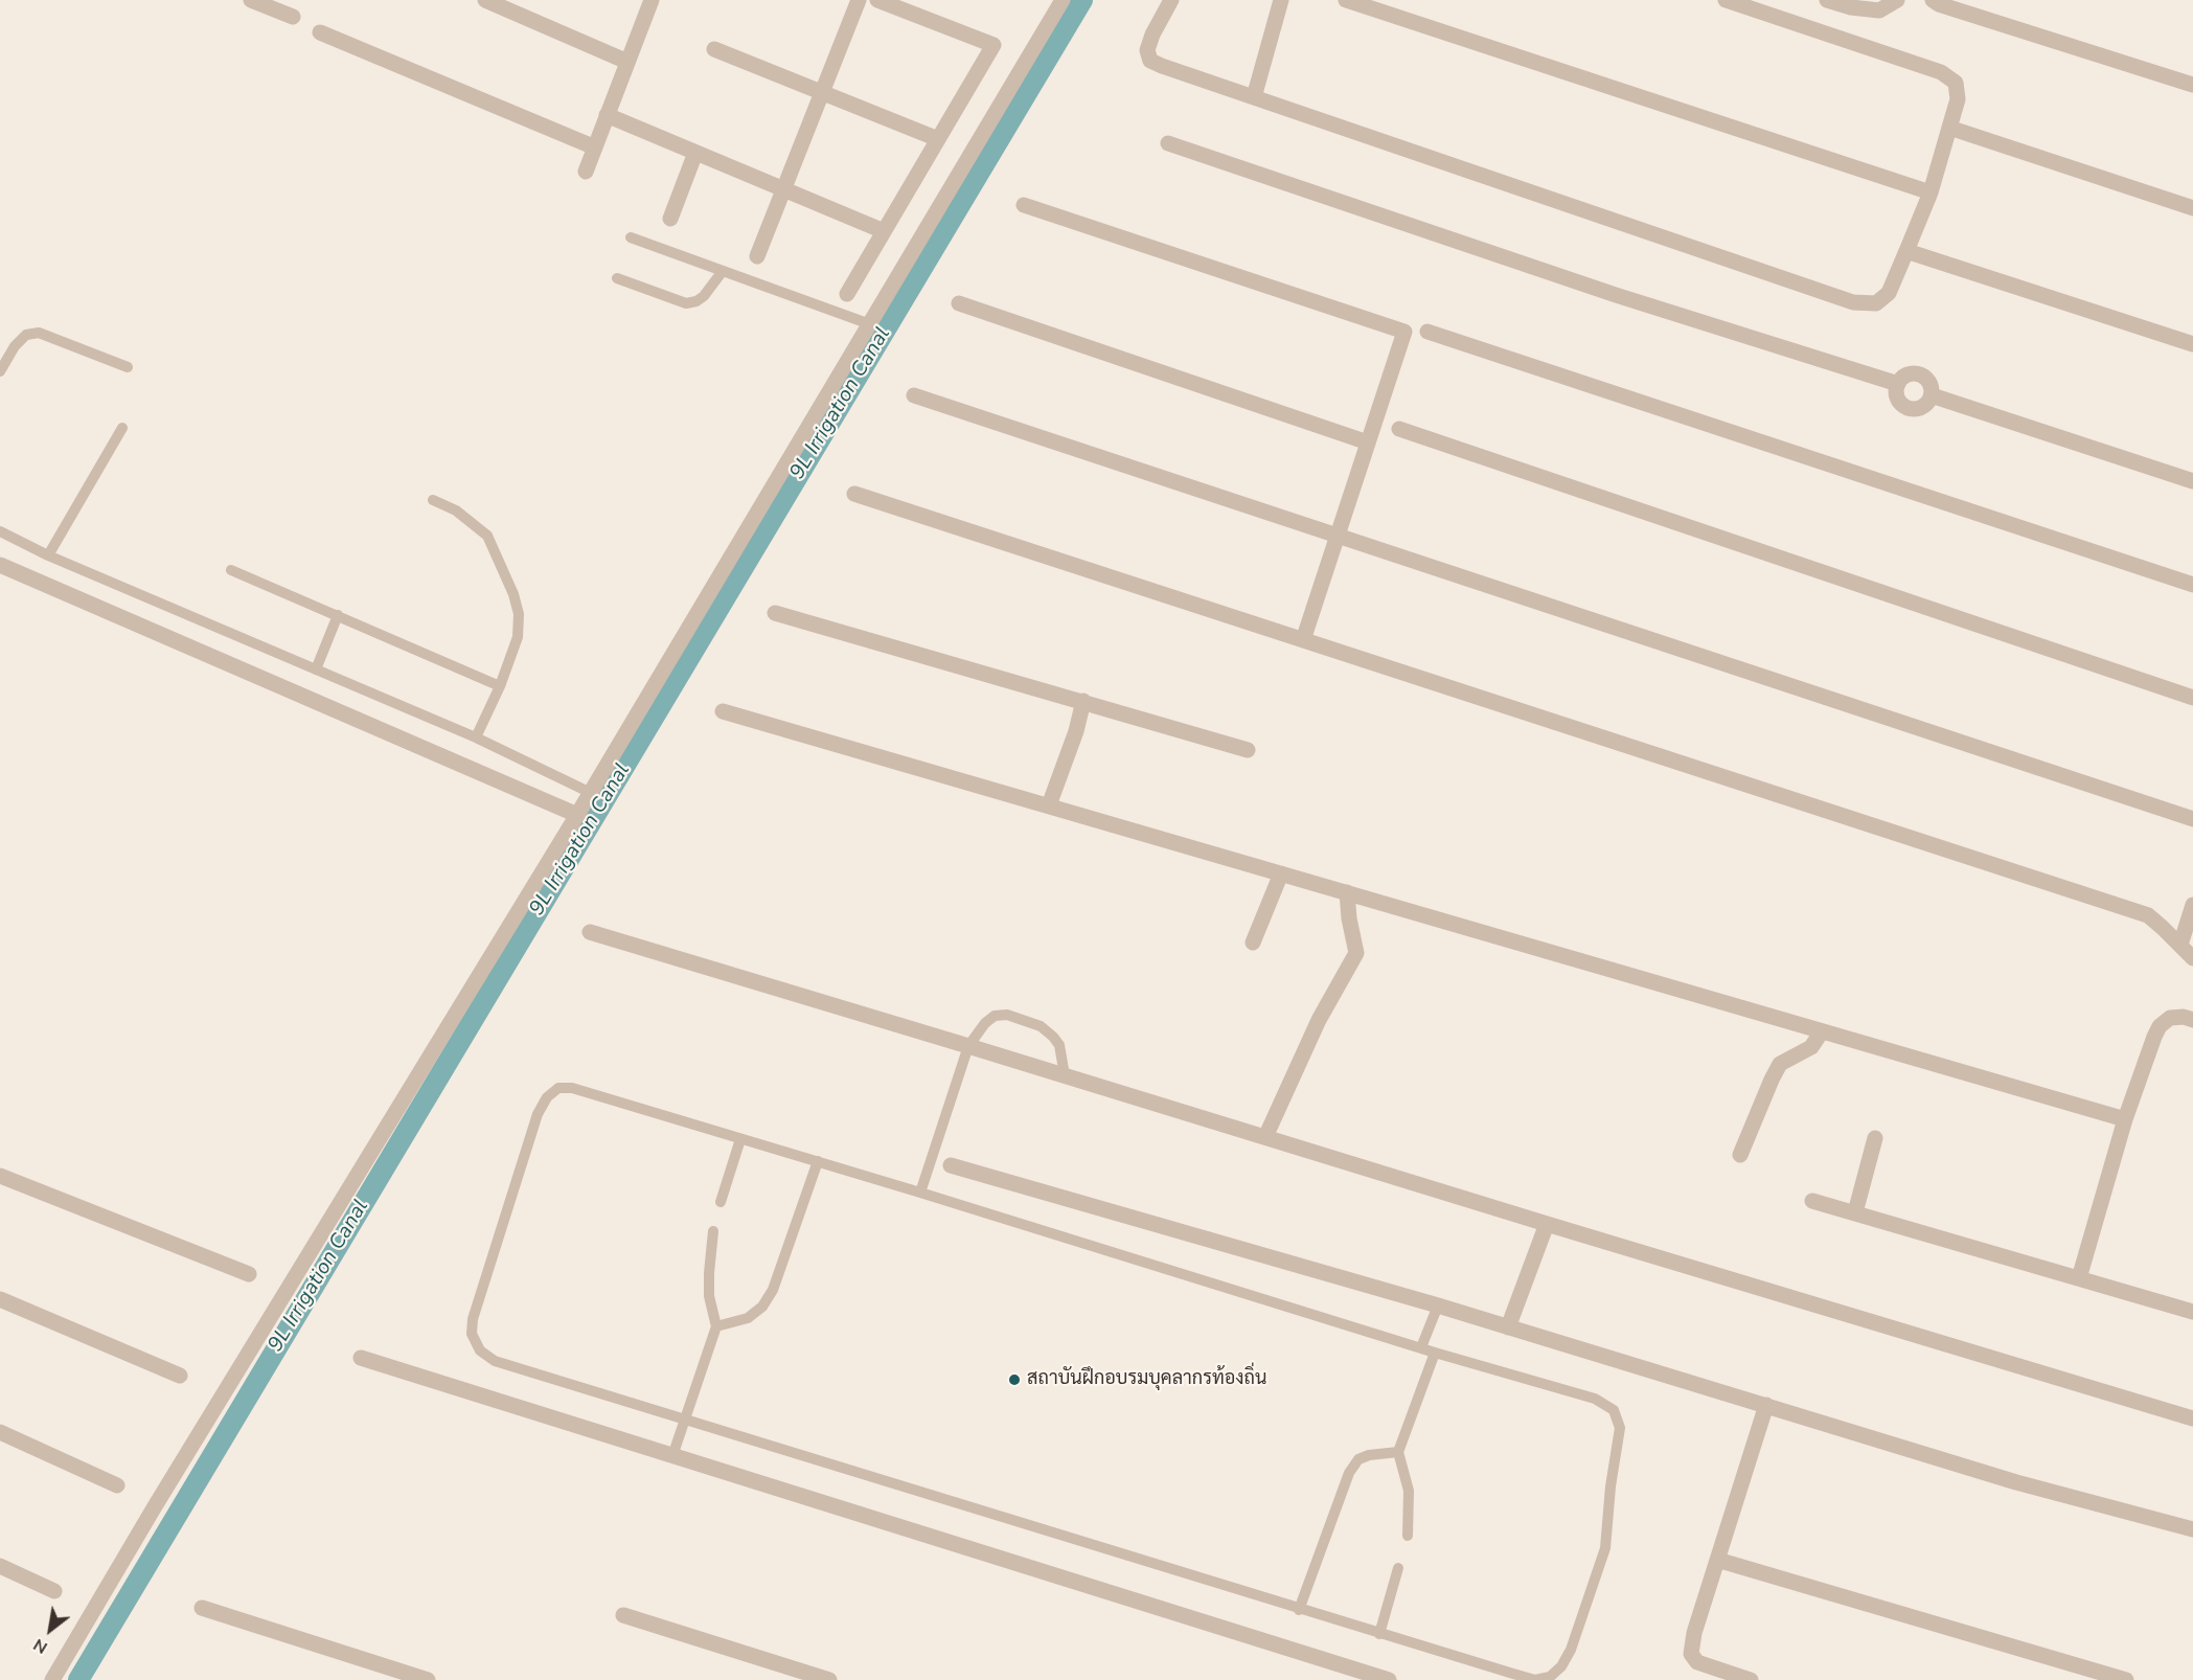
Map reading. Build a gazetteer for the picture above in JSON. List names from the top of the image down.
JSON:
{
  "water": ["9L Irrigation Canal"],
  "places": ["สถาบันฝึกอบรมบุคลากรท้องถิ่น"],
  "north": "bottom left"
}
